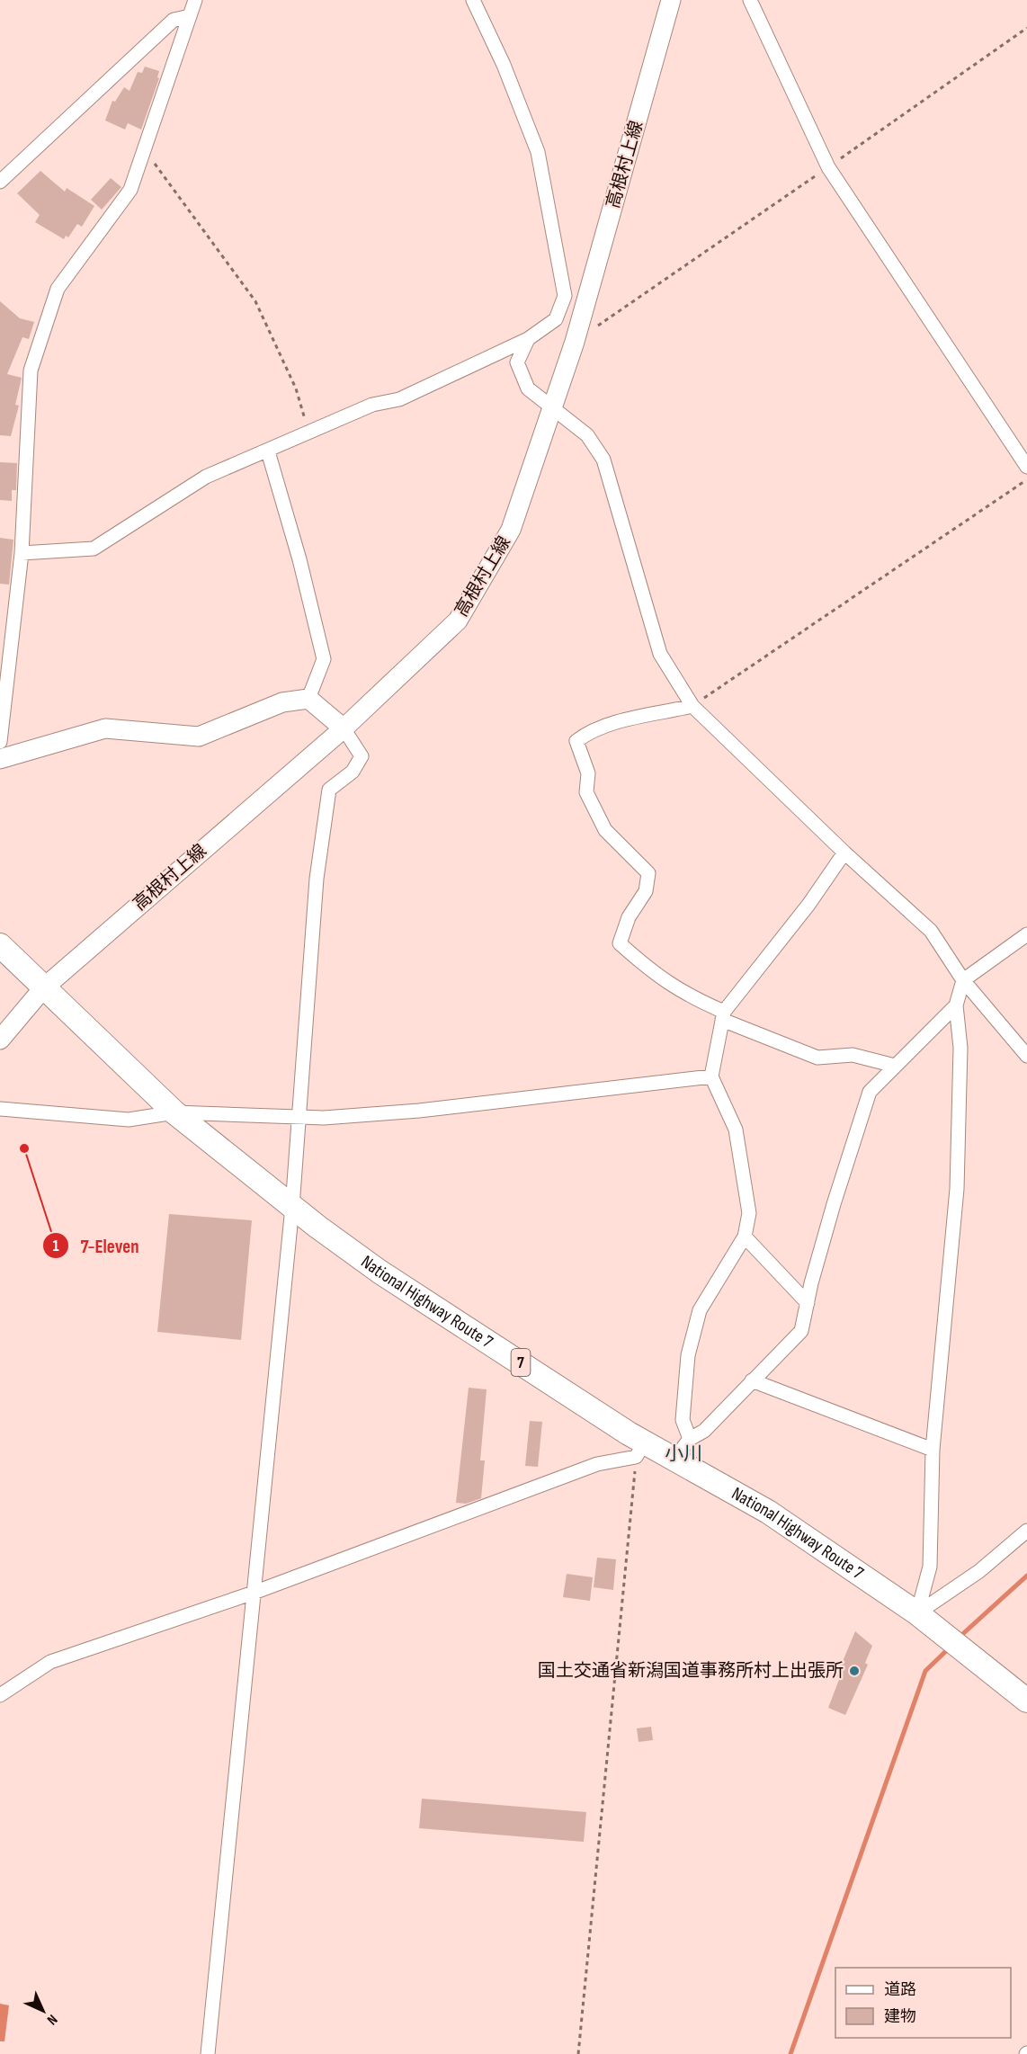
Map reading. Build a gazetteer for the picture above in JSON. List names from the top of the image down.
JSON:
{
  "streets": {
    "highway": ["National Highway Route 7", "7"],
    "main road": ["高根村上線"]
  },
  "crossings": [
    ["高根村上線", "National Highway Route 7"],
    ["高根村上線", "7"],
    ["National Highway Route 7", "7"]
  ],
  "districts": ["小川"],
  "places": ["7-Eleven", "国土交通省新潟国道事務所村上出張所"],
  "legend": ["道路", "建物"],
  "north": "bottom right"
}
